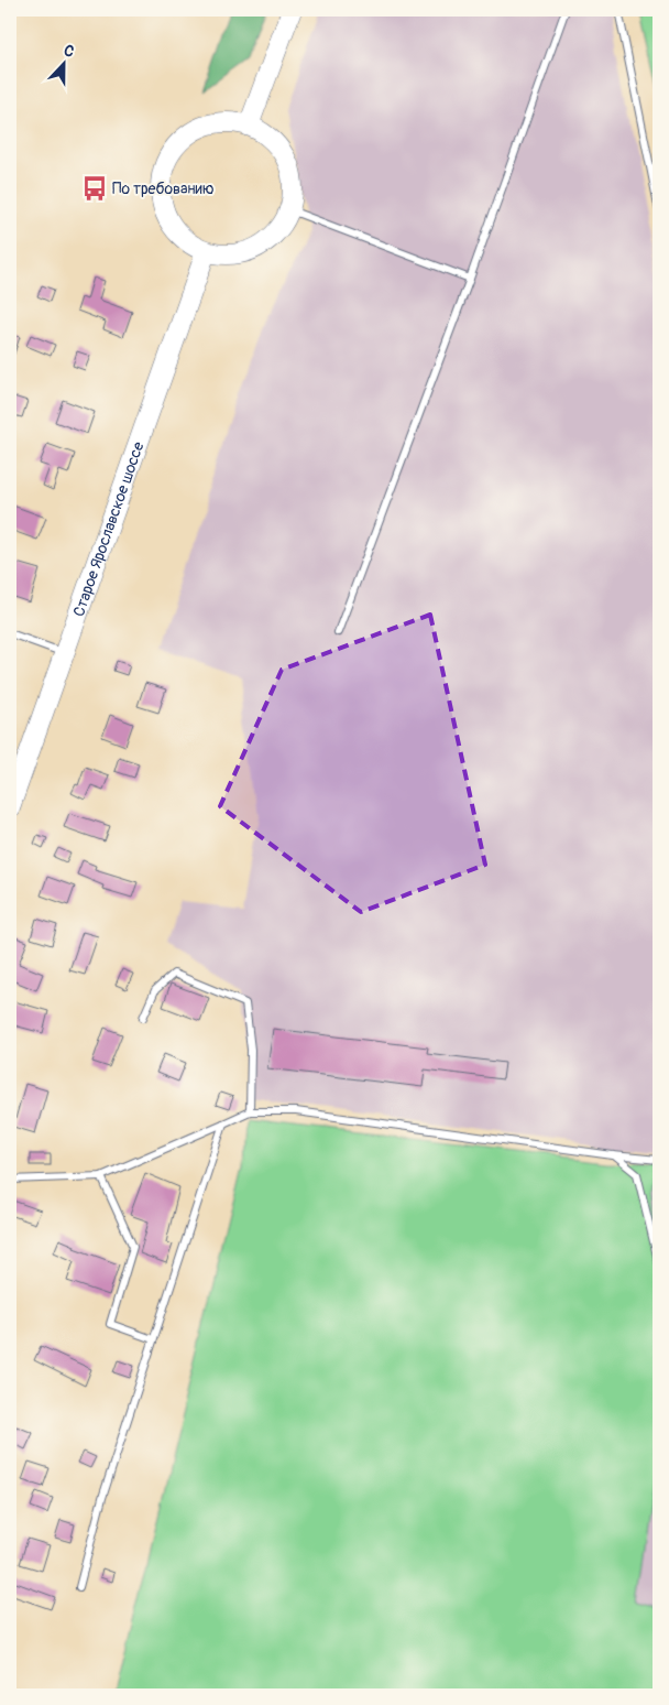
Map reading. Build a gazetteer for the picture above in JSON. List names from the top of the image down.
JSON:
{
  "streets": {
    "main road": ["Старое Ярославское шоссе"]
  },
  "places": {
    "bus stop": ["По требованию"]
  },
  "north": "top"
}
